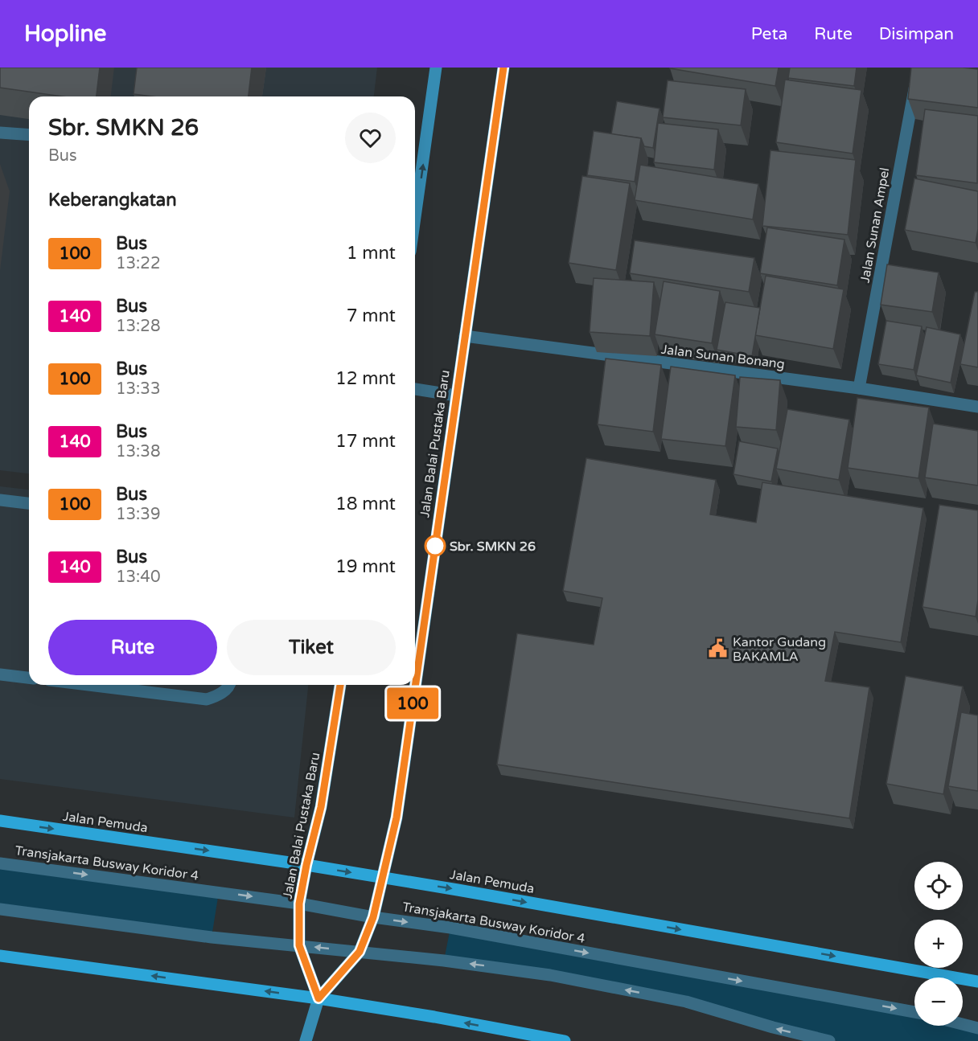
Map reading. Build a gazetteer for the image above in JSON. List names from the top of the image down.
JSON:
{
  "streets": {
    "main road": ["Jalan Pemuda"],
    "street": [
      "Jalan Sunan Ampel",
      "Jalan Sunan Bonang",
      "Jalan Balai Pustaka Baru",
      "Transjakarta Busway Koridor 4"
    ]
  },
  "crossings": [
    ["Jalan Sunan Ampel", "Jalan Sunan Bonang"],
    ["Jalan Sunan Bonang", "Jalan Balai Pustaka Baru"],
    ["Jalan Balai Pustaka Baru", "Jalan Pemuda"],
    ["Jalan Balai Pustaka Baru", "Transjakarta Busway Koridor 4"]
  ],
  "one_way": ["Jalan Pemuda"],
  "places": {
    "other": ["Sbr. SMKN 26"],
    "public building": ["Kantor Gudang BAKAMLA"]
  },
  "lines": ["bus line 100"],
  "page": {
    "header": "Hopline",
    "nav": ["Peta", "Rute", "Disimpan"],
    "on_map": "100",
    "heading": [
      ["Sbr. SMKN 26", "Bus"],
      "Keberangkatan"
    ],
    "list": [
      {
        "mark": "100",
        "name": "Bus",
        "note": "13:22",
        "value": "1 mnt"
      },
      {
        "mark": "140",
        "name": "Bus",
        "note": "13:28",
        "value": "7 mnt"
      },
      {
        "mark": "100",
        "name": "Bus",
        "note": "13:33",
        "value": "12 mnt"
      },
      {
        "mark": "140",
        "name": "Bus",
        "note": "13:38",
        "value": "17 mnt"
      },
      {
        "mark": "100",
        "name": "Bus",
        "note": "13:39",
        "value": "18 mnt"
      },
      {
        "mark": "140",
        "name": "Bus",
        "note": "13:40",
        "value": "19 mnt"
      }
    ],
    "buttons": ["Rute", "Tiket"],
    "map_buttons": ["+", "−"]
  }
}
